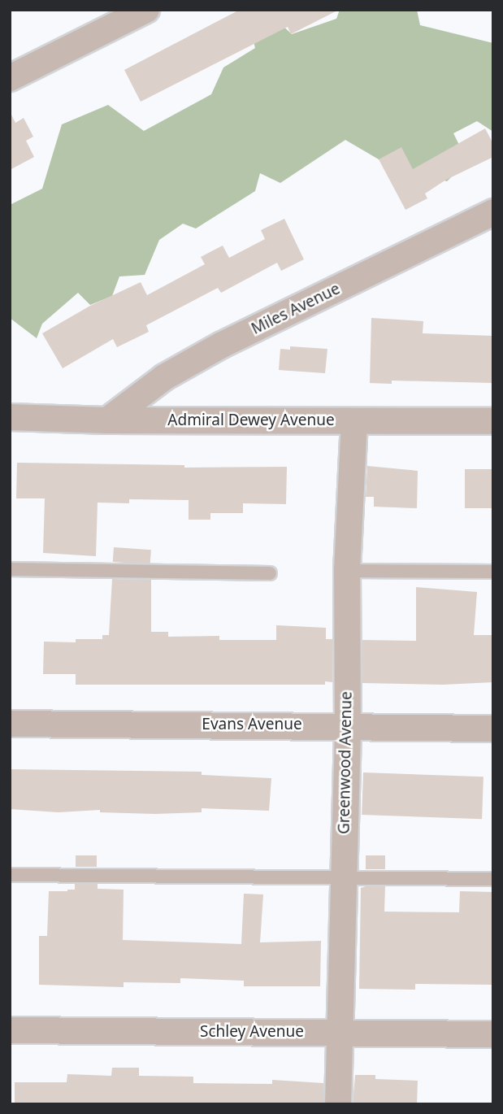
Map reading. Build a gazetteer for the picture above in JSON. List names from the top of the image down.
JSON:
{
  "streets": {
    "street": [
      "Miles Avenue",
      "Admiral Dewey Avenue",
      "Evans Avenue",
      "Greenwood Avenue",
      "Schley Avenue"
    ]
  },
  "crossings": [
    ["Miles Avenue", "Admiral Dewey Avenue"],
    ["Admiral Dewey Avenue", "Greenwood Avenue"],
    ["Evans Avenue", "Greenwood Avenue"],
    ["Greenwood Avenue", "Schley Avenue"]
  ]
}
